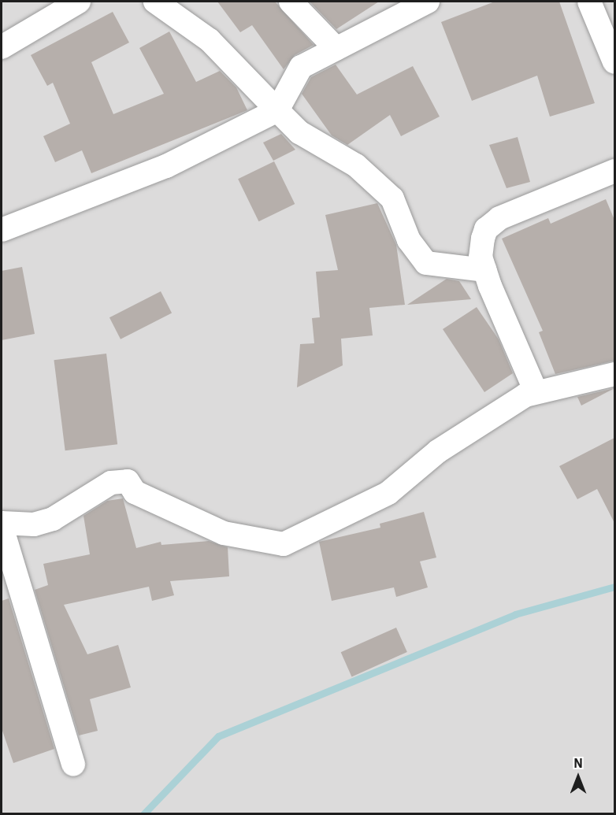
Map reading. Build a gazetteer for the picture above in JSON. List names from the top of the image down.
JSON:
{
  "north": "top"
}
